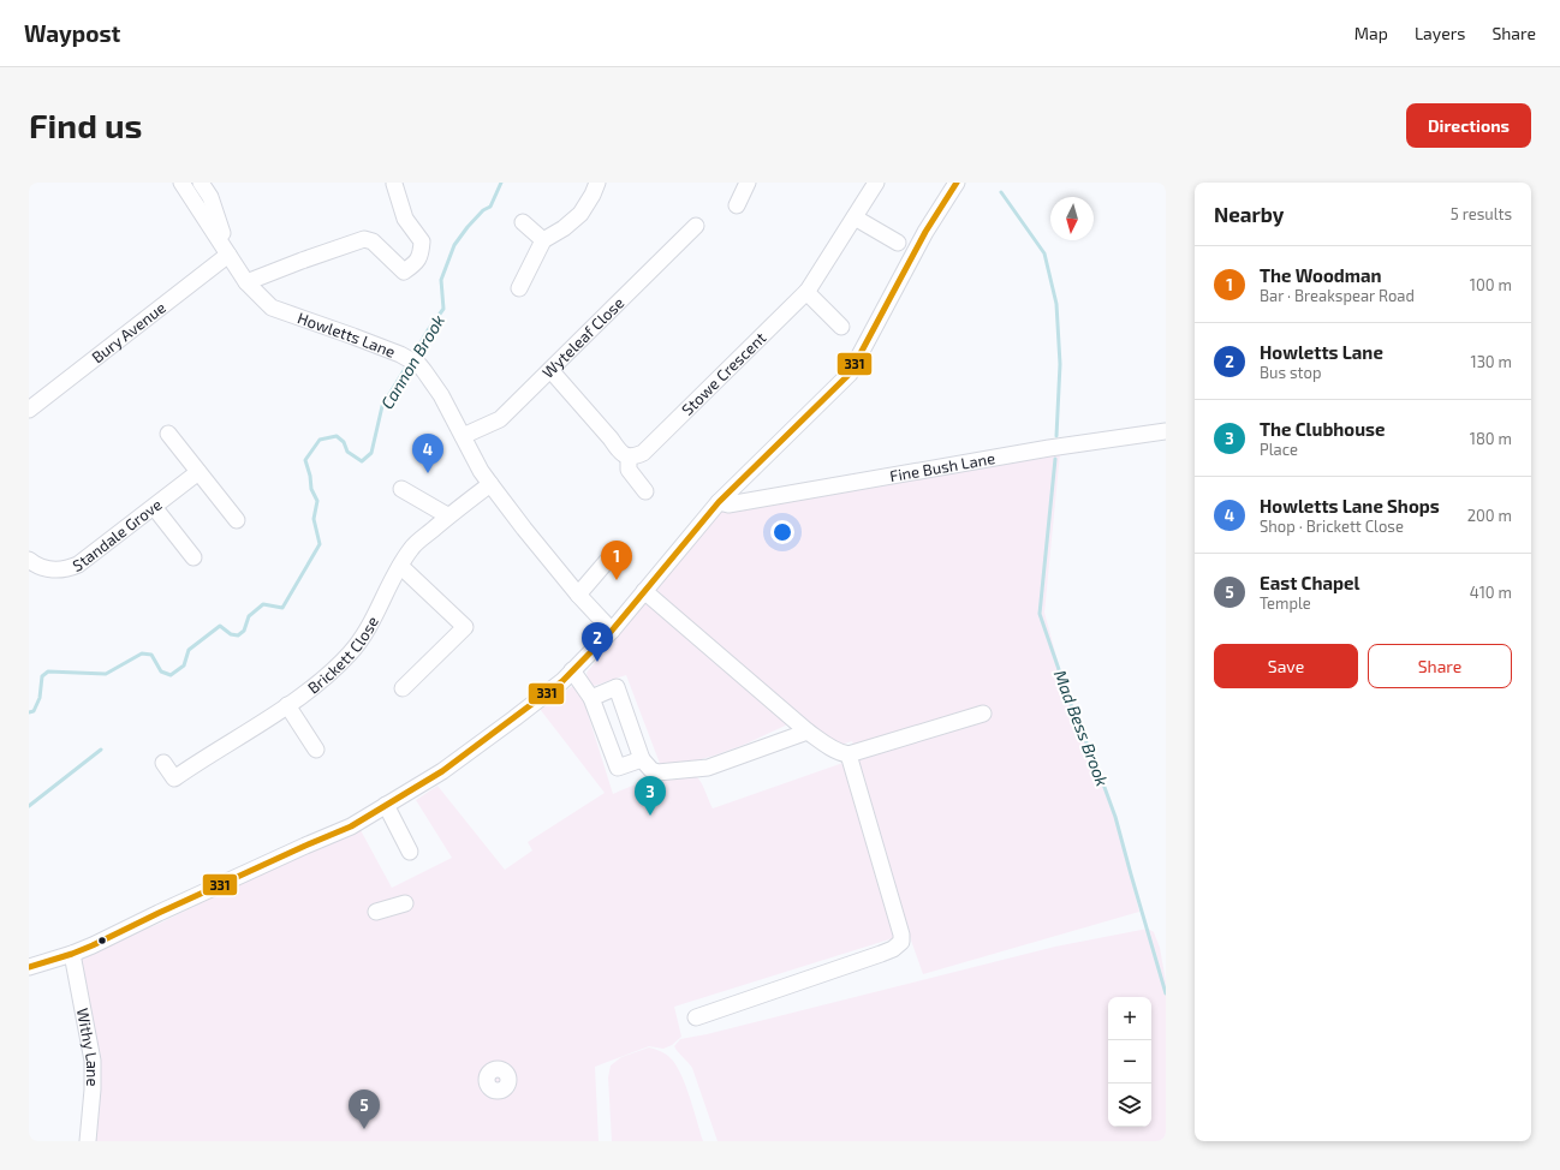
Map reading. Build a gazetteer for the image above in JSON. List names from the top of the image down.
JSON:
{
  "streets": {
    "street": [
      "Bury Avenue",
      "Howletts Lane",
      "Wyteleaf Close",
      "Stowe Crescent",
      "Fine Bush Lane",
      "Standale Grove",
      "Brickett Close",
      "Withy Lane"
    ]
  },
  "crossings": [
    ["Bury Avenue", "Howletts Lane"],
    ["Howletts Lane", "Wyteleaf Close"],
    ["Howletts Lane", "Brickett Close"]
  ],
  "water": ["Cannon Brook", "Mad Bess Brook"],
  "lines": ["transit line 331"],
  "north": "bottom",
  "page": {
    "header": "Waypost",
    "nav": ["Map", "Layers", "Share"],
    "buttons": [
      "Directions",
      ["Save", "Share"]
    ],
    "title": "Find us",
    "heading": ["Nearby", "5 results"],
    "list": [
      {
        "mark": "1",
        "name": "The Woodman",
        "note": "Bar · Breakspear Road",
        "value": "100 m"
      },
      {
        "mark": "2",
        "name": "Howletts Lane",
        "note": "Bus stop",
        "value": "130 m"
      },
      {
        "mark": "3",
        "name": "The Clubhouse",
        "note": "Place",
        "value": "180 m"
      },
      {
        "mark": "4",
        "name": "Howletts Lane Shops",
        "note": "Shop · Brickett Close",
        "value": "200 m"
      },
      {
        "mark": "5",
        "name": "East Chapel",
        "note": "Temple",
        "value": "410 m"
      }
    ],
    "pins": [
      "4",
      "1",
      "2",
      "3",
      "5"
    ],
    "map_buttons": ["+", "−"]
  }
}
